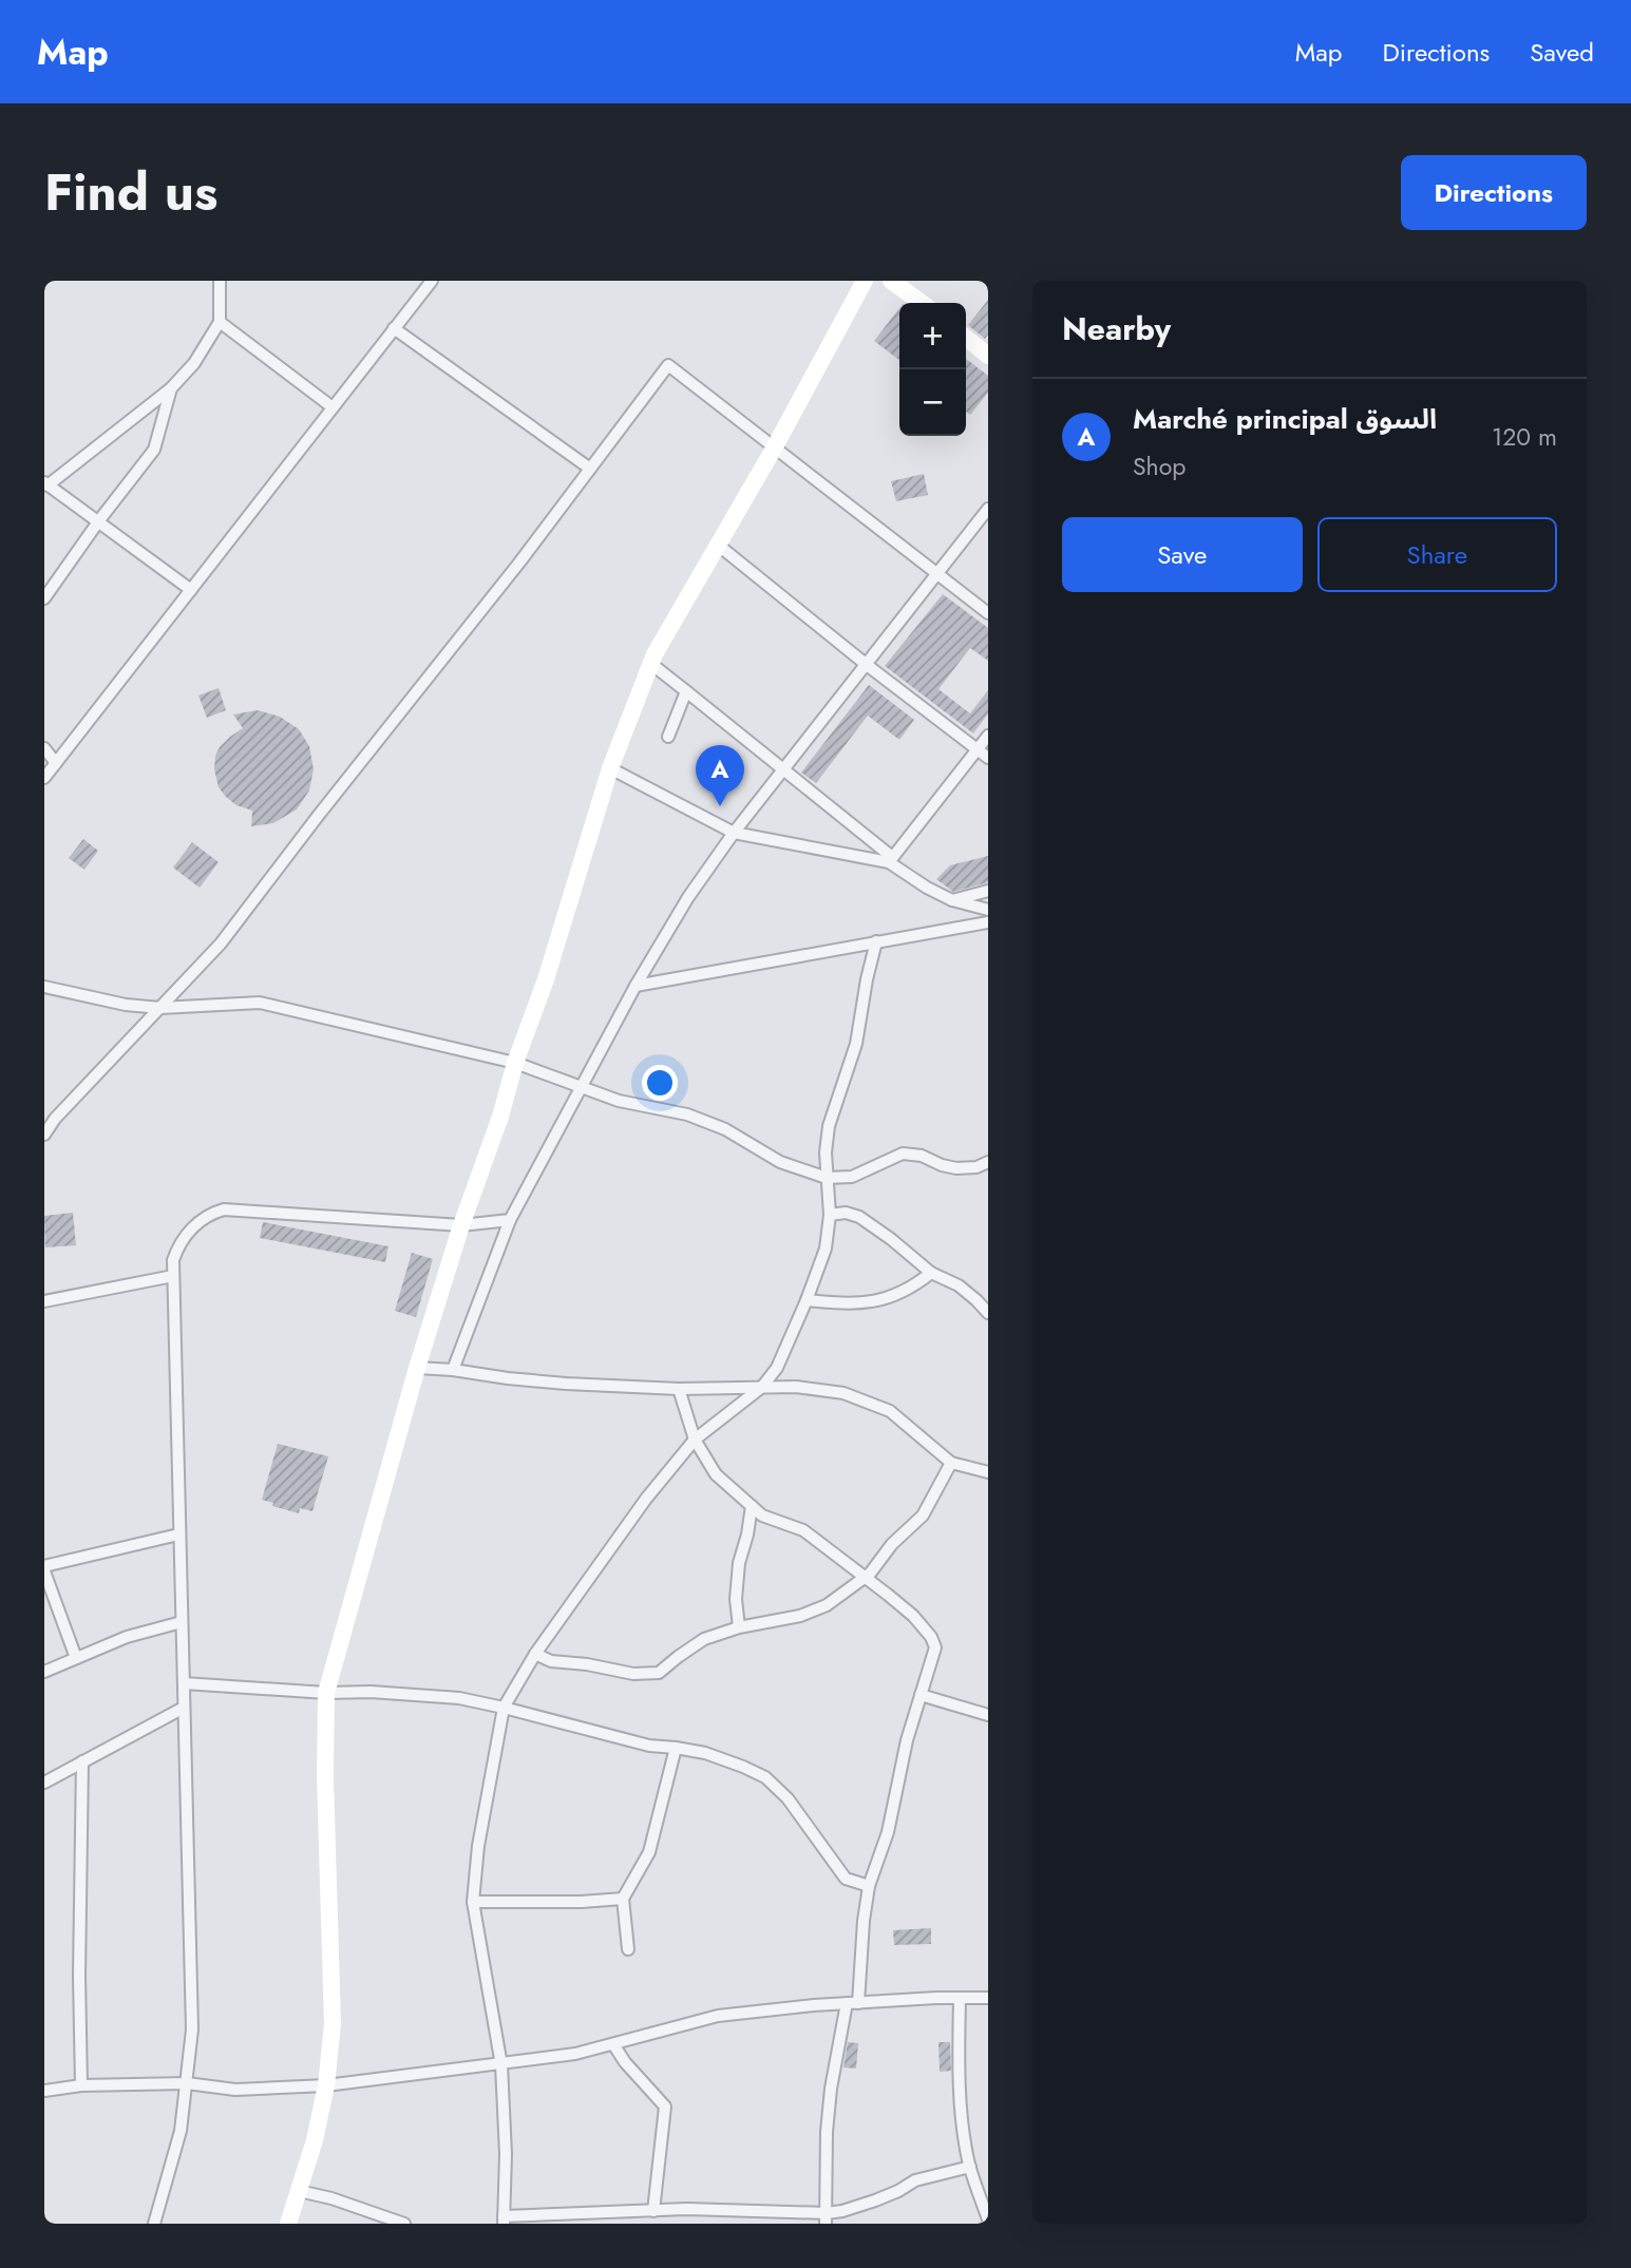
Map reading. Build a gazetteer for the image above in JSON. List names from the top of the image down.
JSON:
{
  "page": {
    "header": "Map",
    "nav": ["Map", "Directions", "Saved"],
    "title": "Find us",
    "buttons": [
      "Directions",
      ["Save", "Share"]
    ],
    "heading": "Nearby",
    "map_buttons": ["+", "−"],
    "list": [
      {
        "mark": "A",
        "name": "Marché principal السوق",
        "note": "Shop",
        "value": "120 m"
      }
    ],
    "pins": "A"
  }
}
